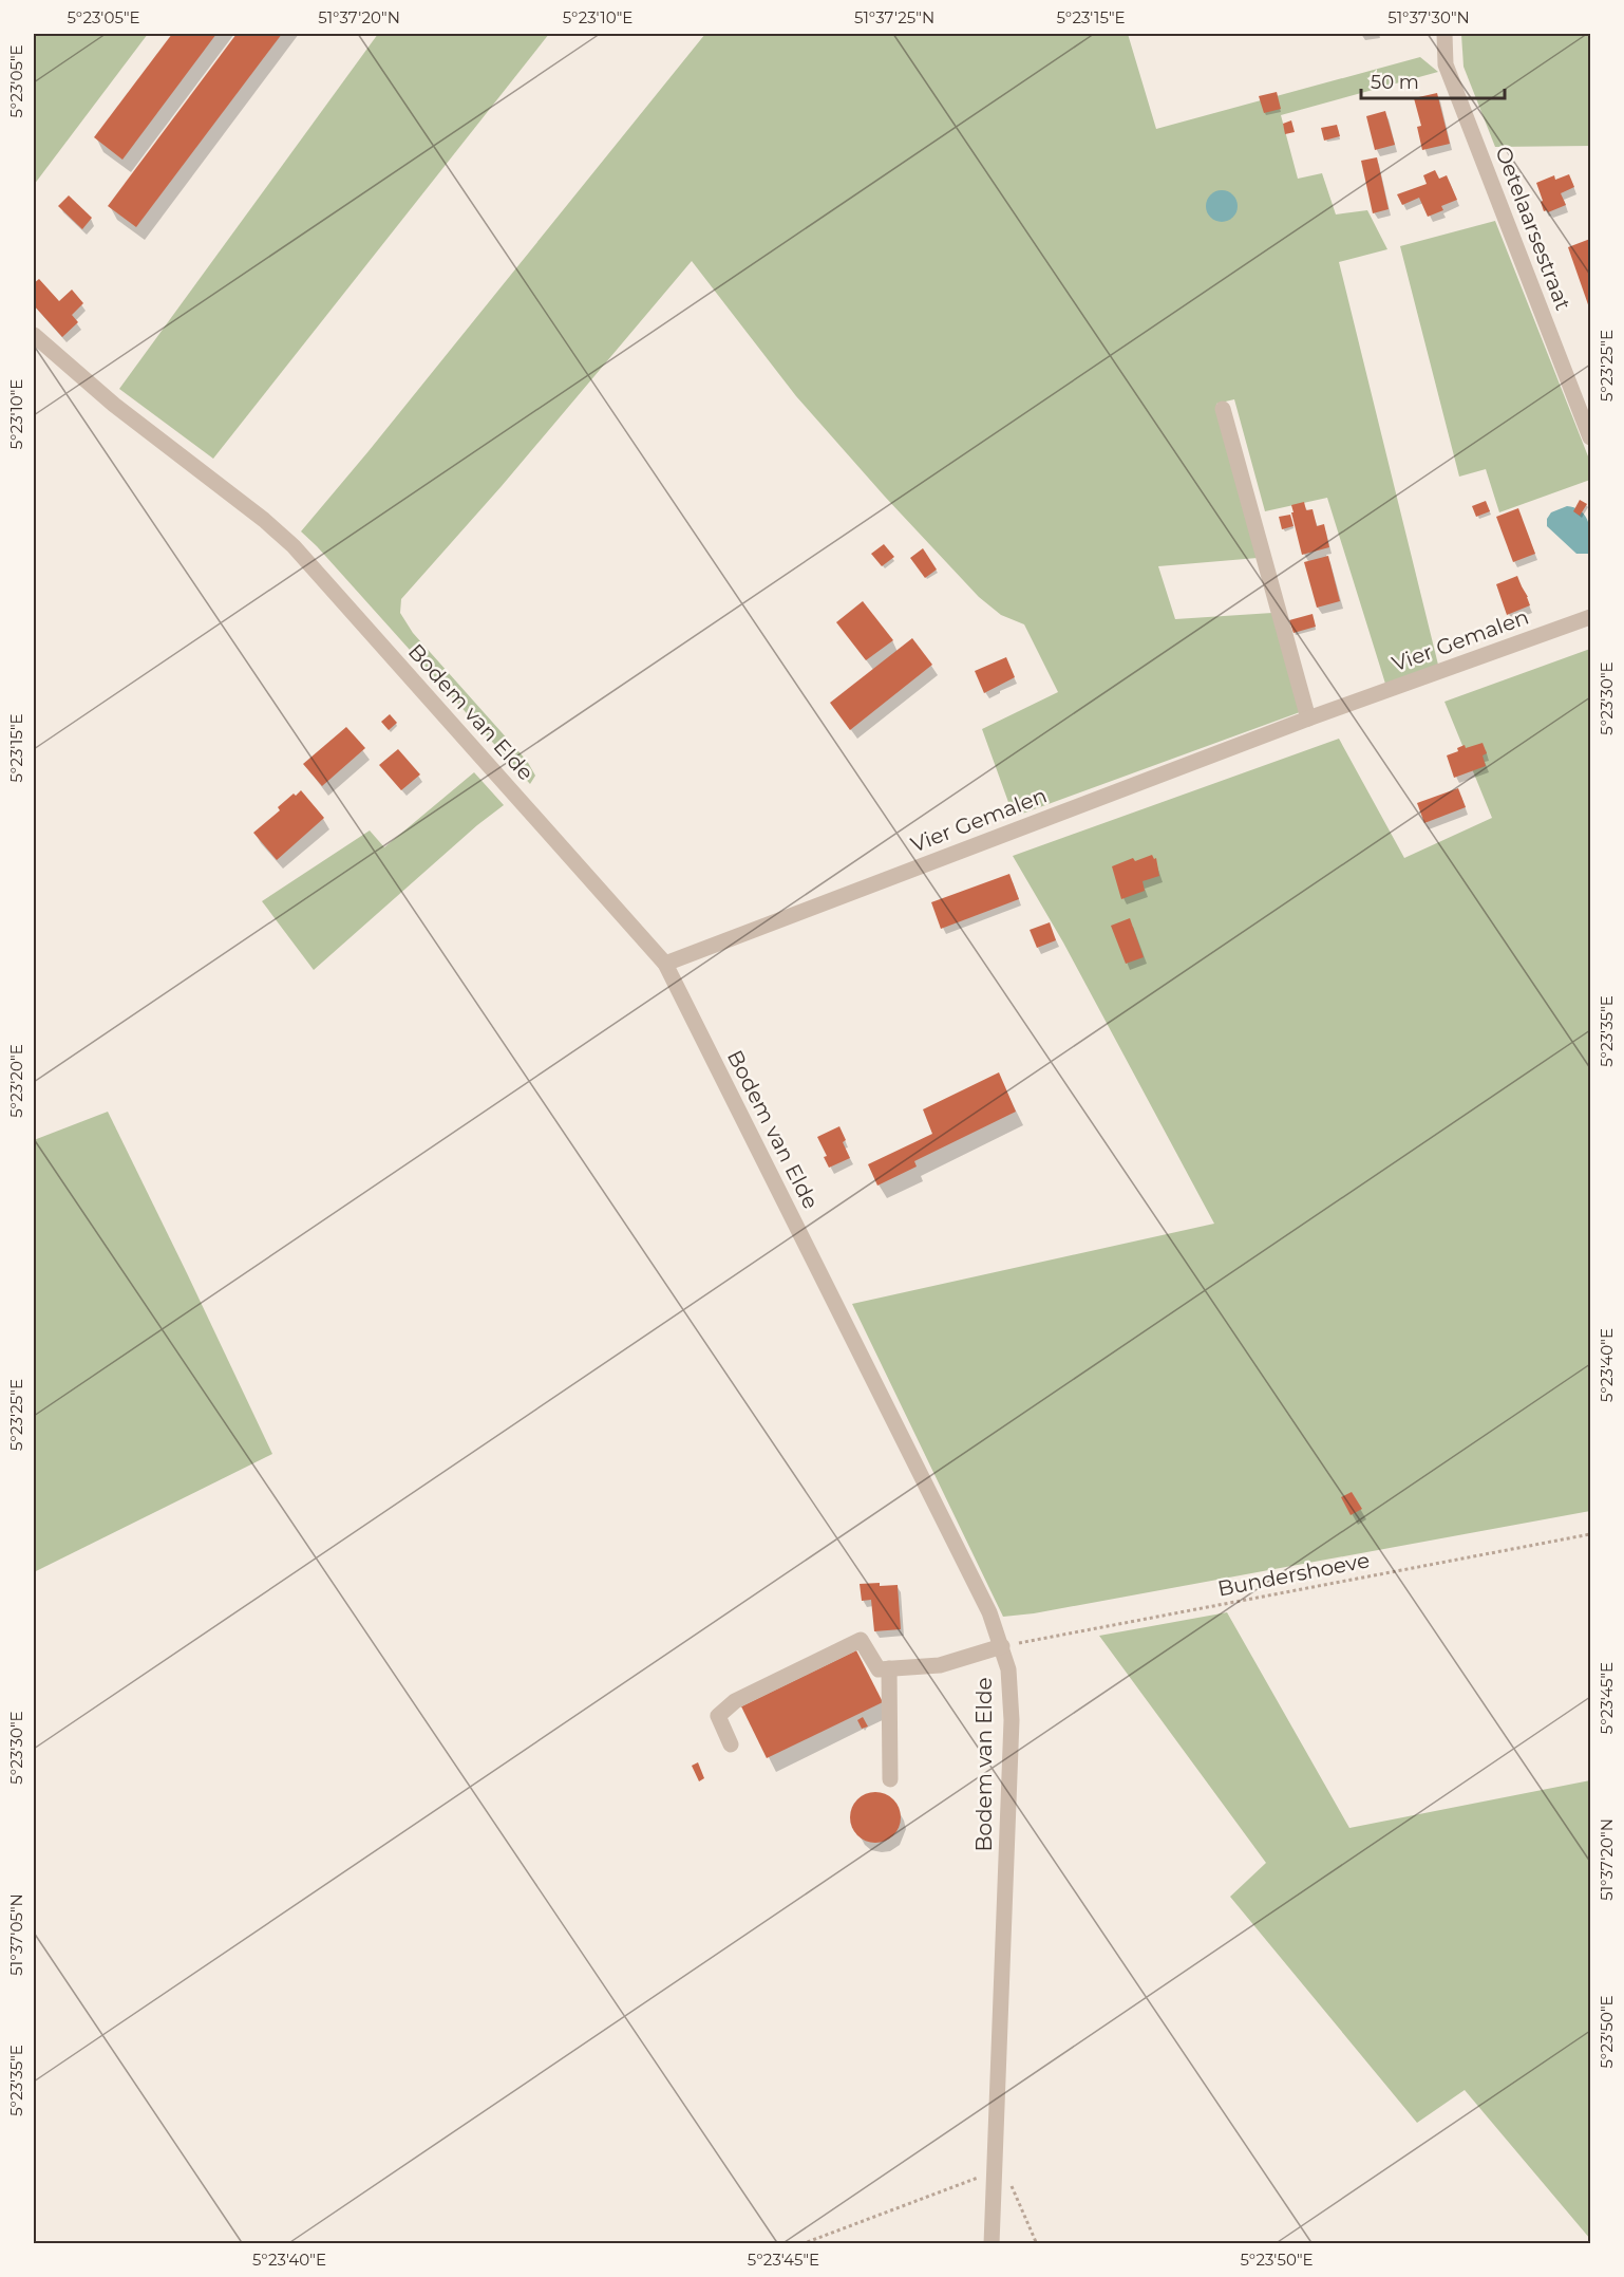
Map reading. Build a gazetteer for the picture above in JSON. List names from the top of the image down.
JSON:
{
  "streets": {
    "street": ["Oetelaarsestraat", "Vier Gemalen", "Bodem van Elde"],
    "path": ["Bundershoeve"]
  },
  "crossings": [
    ["Vier Gemalen", "Bodem van Elde"],
    ["Bodem van Elde", "Bundershoeve"]
  ],
  "scale_bar": "50 m",
  "coordinates": [
    "5°23'05\"E",
    "51°37'20\"N",
    "5°23'10\"E",
    "51°37'25\"N",
    "5°23'15\"E",
    "51°37'30\"N",
    "5°23'25\"E",
    "5°23'30\"E",
    "5°23'35\"E",
    "5°23'20\"E",
    "5°23'40\"E",
    "5°23'45\"E",
    "51°37'05\"N",
    "5°23'50\"E"
  ]
}
